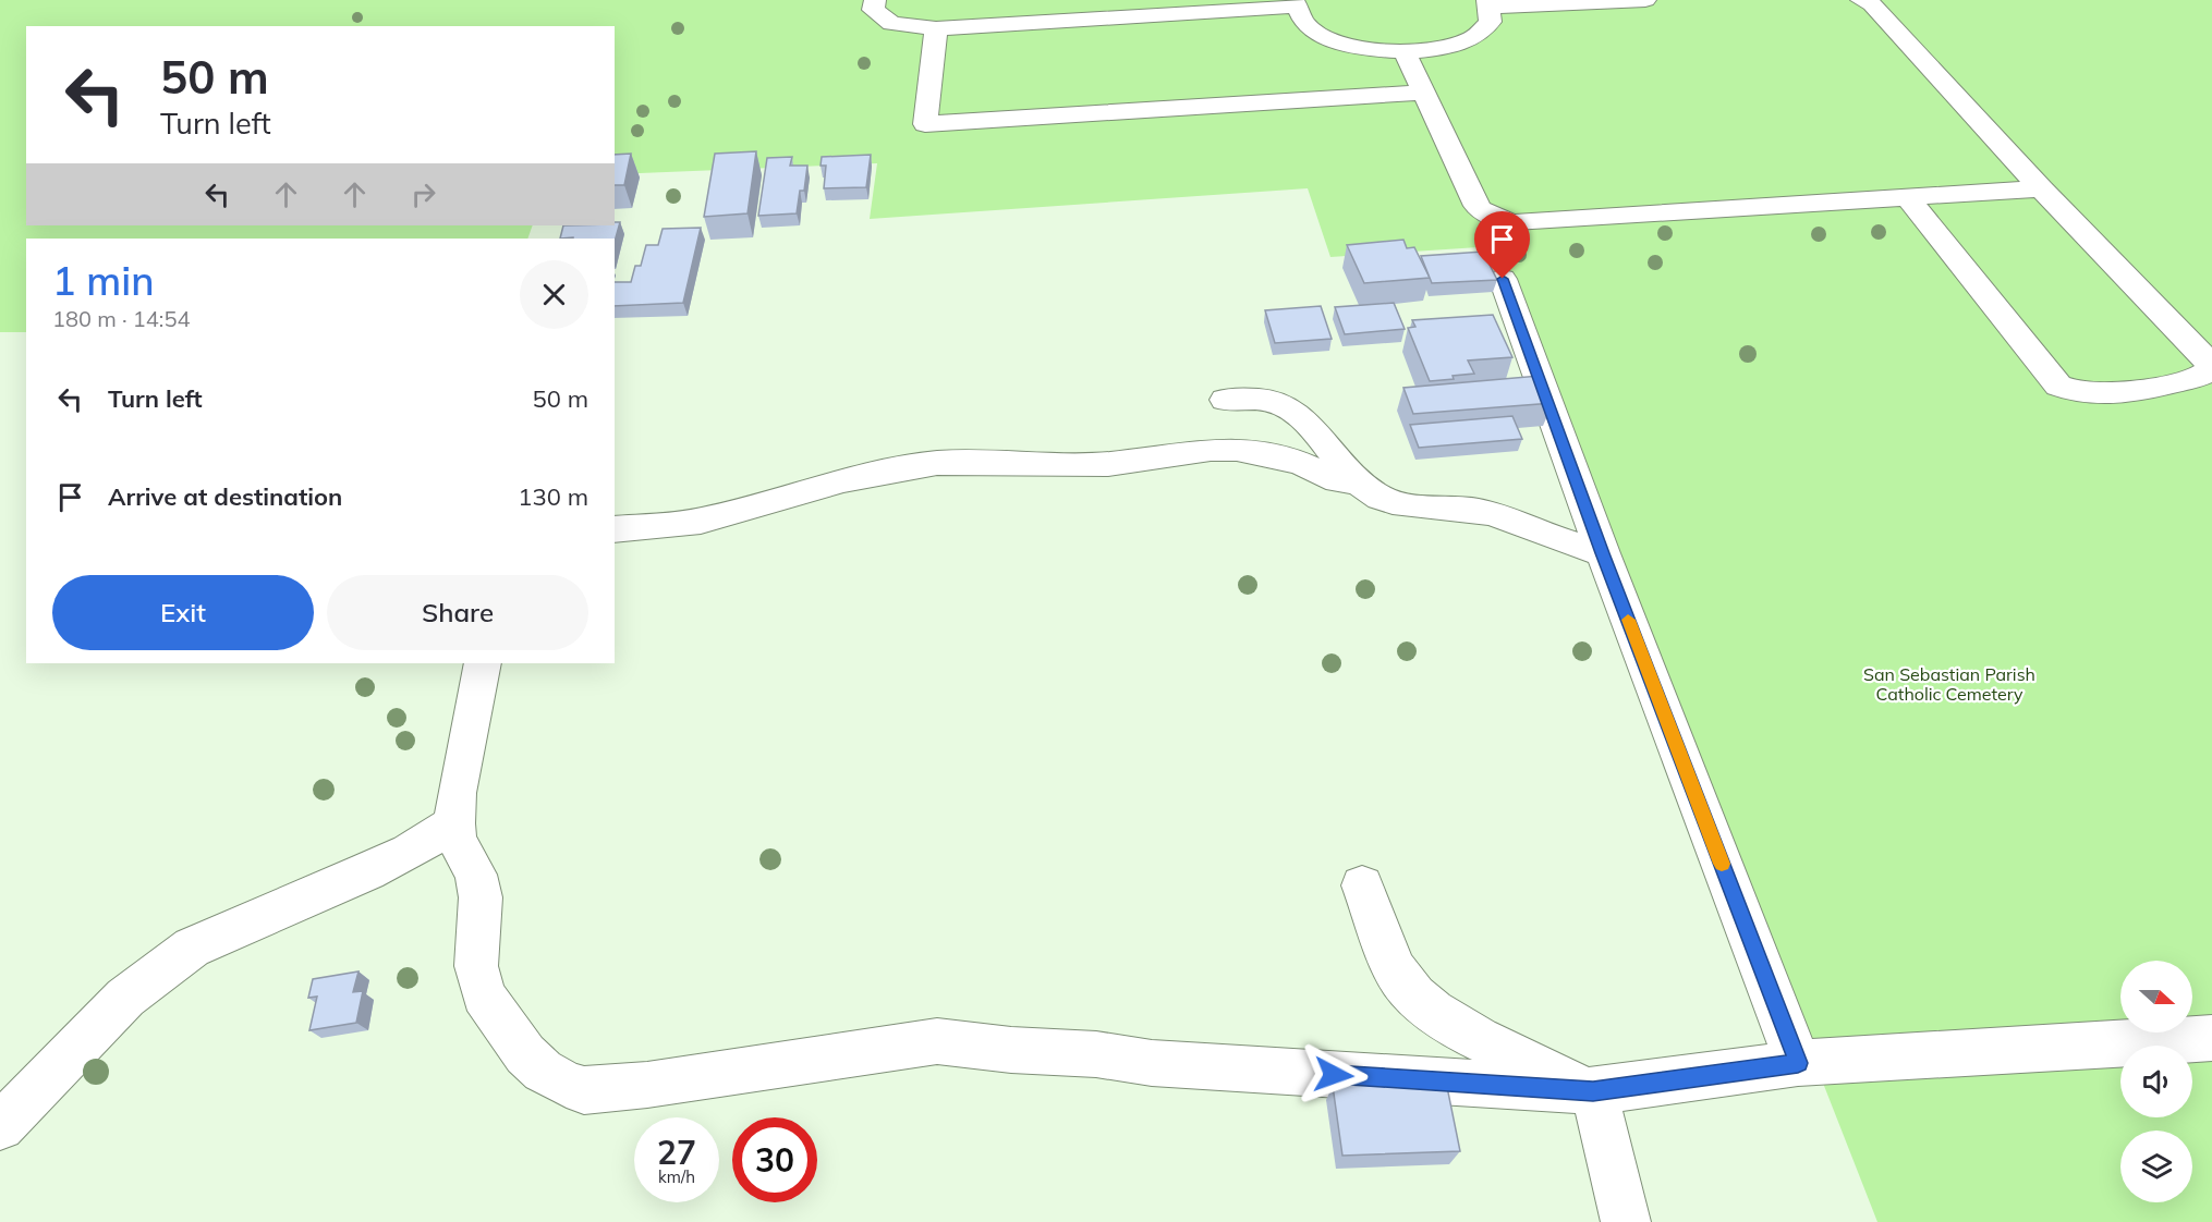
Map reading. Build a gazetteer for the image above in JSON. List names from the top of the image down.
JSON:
{
  "parks": ["San Sebastian Parish Catholic Cemetery"],
  "north": "right",
  "page": {
    "turn": ["50 m", "Turn left"],
    "heading": ["1 min", "180 m · 14:54"],
    "list": [
      {
        "name": "Turn left",
        "value": "50 m"
      },
      {
        "name": "Arrive at destination",
        "value": "130 m"
      }
    ],
    "buttons": ["Exit", "Share"],
    "speed": "27 km/h",
    "limit": "30"
  }
}
